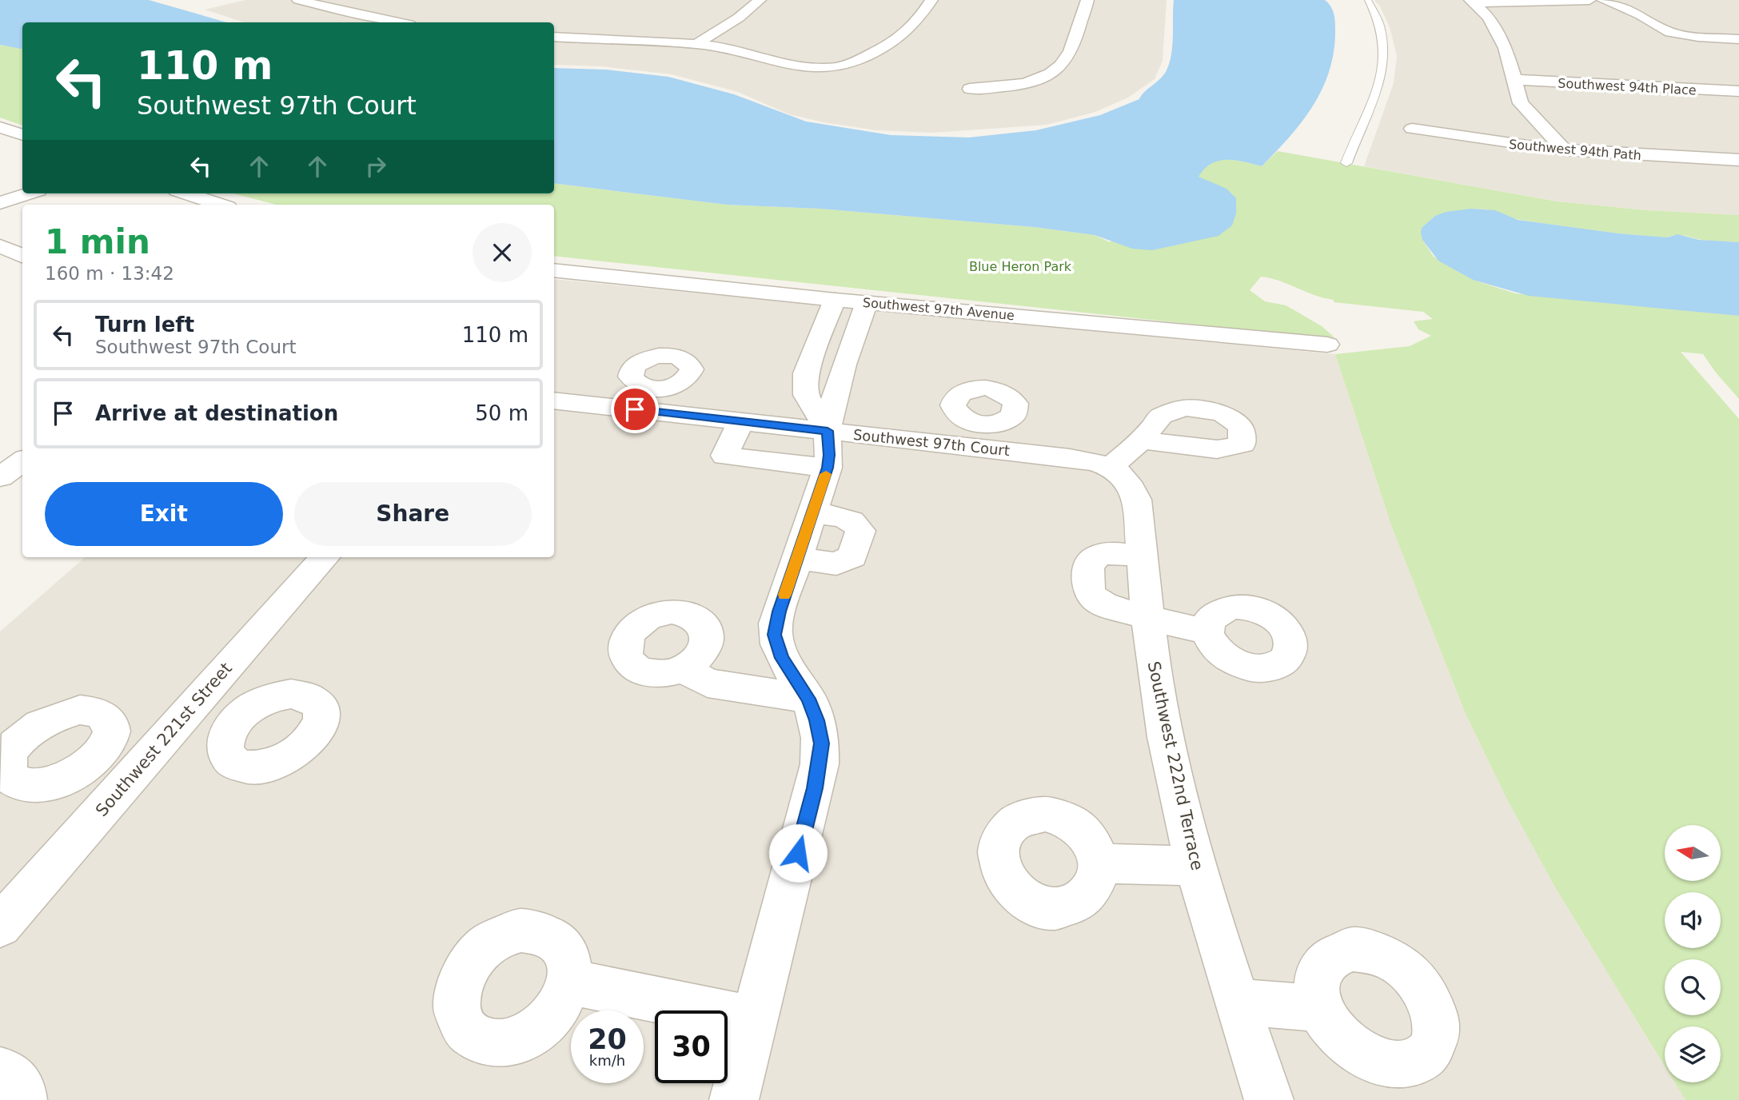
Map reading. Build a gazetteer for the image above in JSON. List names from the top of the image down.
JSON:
{
  "streets": {
    "street": [
      "Southwest 94th Place",
      "Southwest 94th Path",
      "Southwest 97th Avenue",
      "Southwest 97th Court",
      "Southwest 221st Street",
      "Southwest 222nd Terrace"
    ]
  },
  "crossings": [
    ["Southwest 97th Court", "Southwest 222nd Terrace"]
  ],
  "parks": ["Blue Heron Park"],
  "north": "left",
  "page": {
    "turn": ["110 m", "Southwest 97th Court"],
    "heading": ["1 min", "160 m · 13:42"],
    "list": [
      {
        "name": "Turn left",
        "note": "Southwest 97th Court",
        "value": "110 m"
      },
      {
        "name": "Arrive at destination",
        "value": "50 m"
      }
    ],
    "buttons": ["Exit", "Share"],
    "speed": "20 km/h",
    "limit": "30"
  }
}
